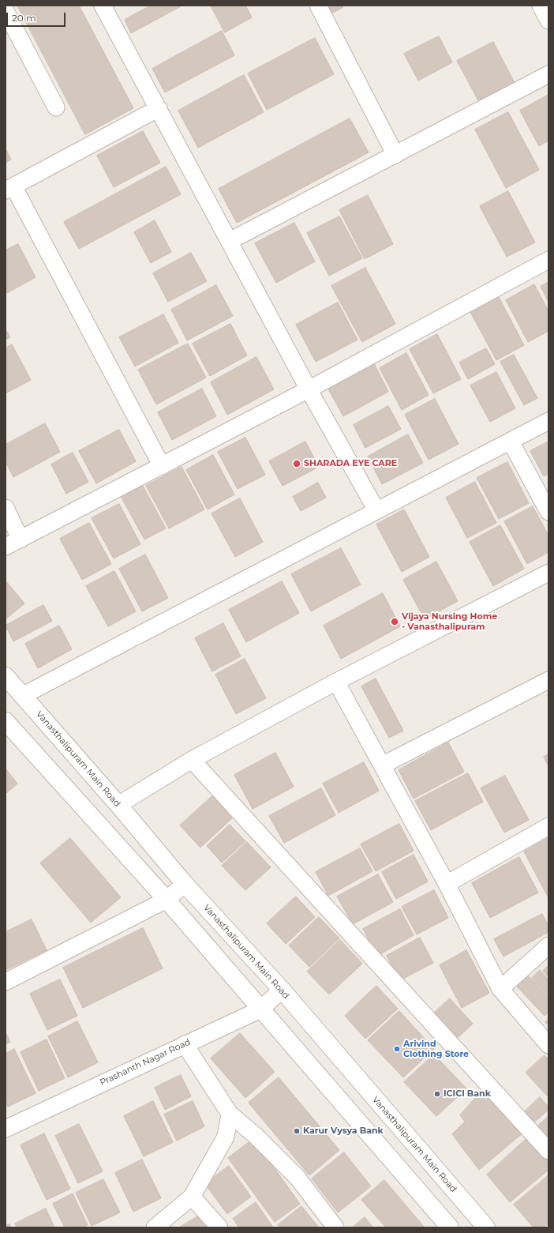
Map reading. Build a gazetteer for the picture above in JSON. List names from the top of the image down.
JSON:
{
  "streets": {
    "street": ["Vanasthalipuram Main Road", "Prashanth Nagar Road"]
  },
  "crossings": [
    ["Vanasthalipuram Main Road", "Prashanth Nagar Road"]
  ],
  "places": [
    "SHARADA EYE CARE",
    "Vijaya Nursing Home - Vanasthalipuram",
    "Arivind Clothing Store",
    "ICICI Bank",
    "Karur Vysya Bank"
  ],
  "scale_bar": "20 m"
}
